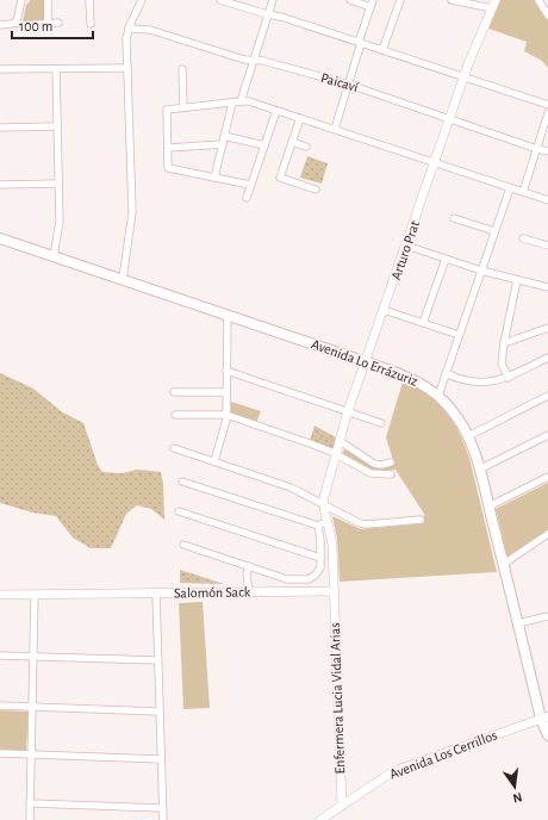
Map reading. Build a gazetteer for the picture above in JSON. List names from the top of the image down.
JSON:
{
  "streets": {
    "main road": ["Avenida Lo Errázuriz"],
    "street": [
      "Paicaví",
      "Arturo Prat",
      "Salomón Sack",
      "Enfermera Lucia Vidal Arias",
      "Avenida Los Cerrillos"
    ]
  },
  "crossings": [
    ["Paicaví", "Arturo Prat"],
    ["Arturo Prat", "Avenida Lo Errázuriz"],
    ["Avenida Lo Errázuriz", "Avenida Los Cerrillos"],
    ["Salomón Sack", "Enfermera Lucia Vidal Arias"],
    ["Enfermera Lucia Vidal Arias", "Avenida Los Cerrillos"]
  ],
  "scale_bar": "100 m",
  "north": "bottom"
}
